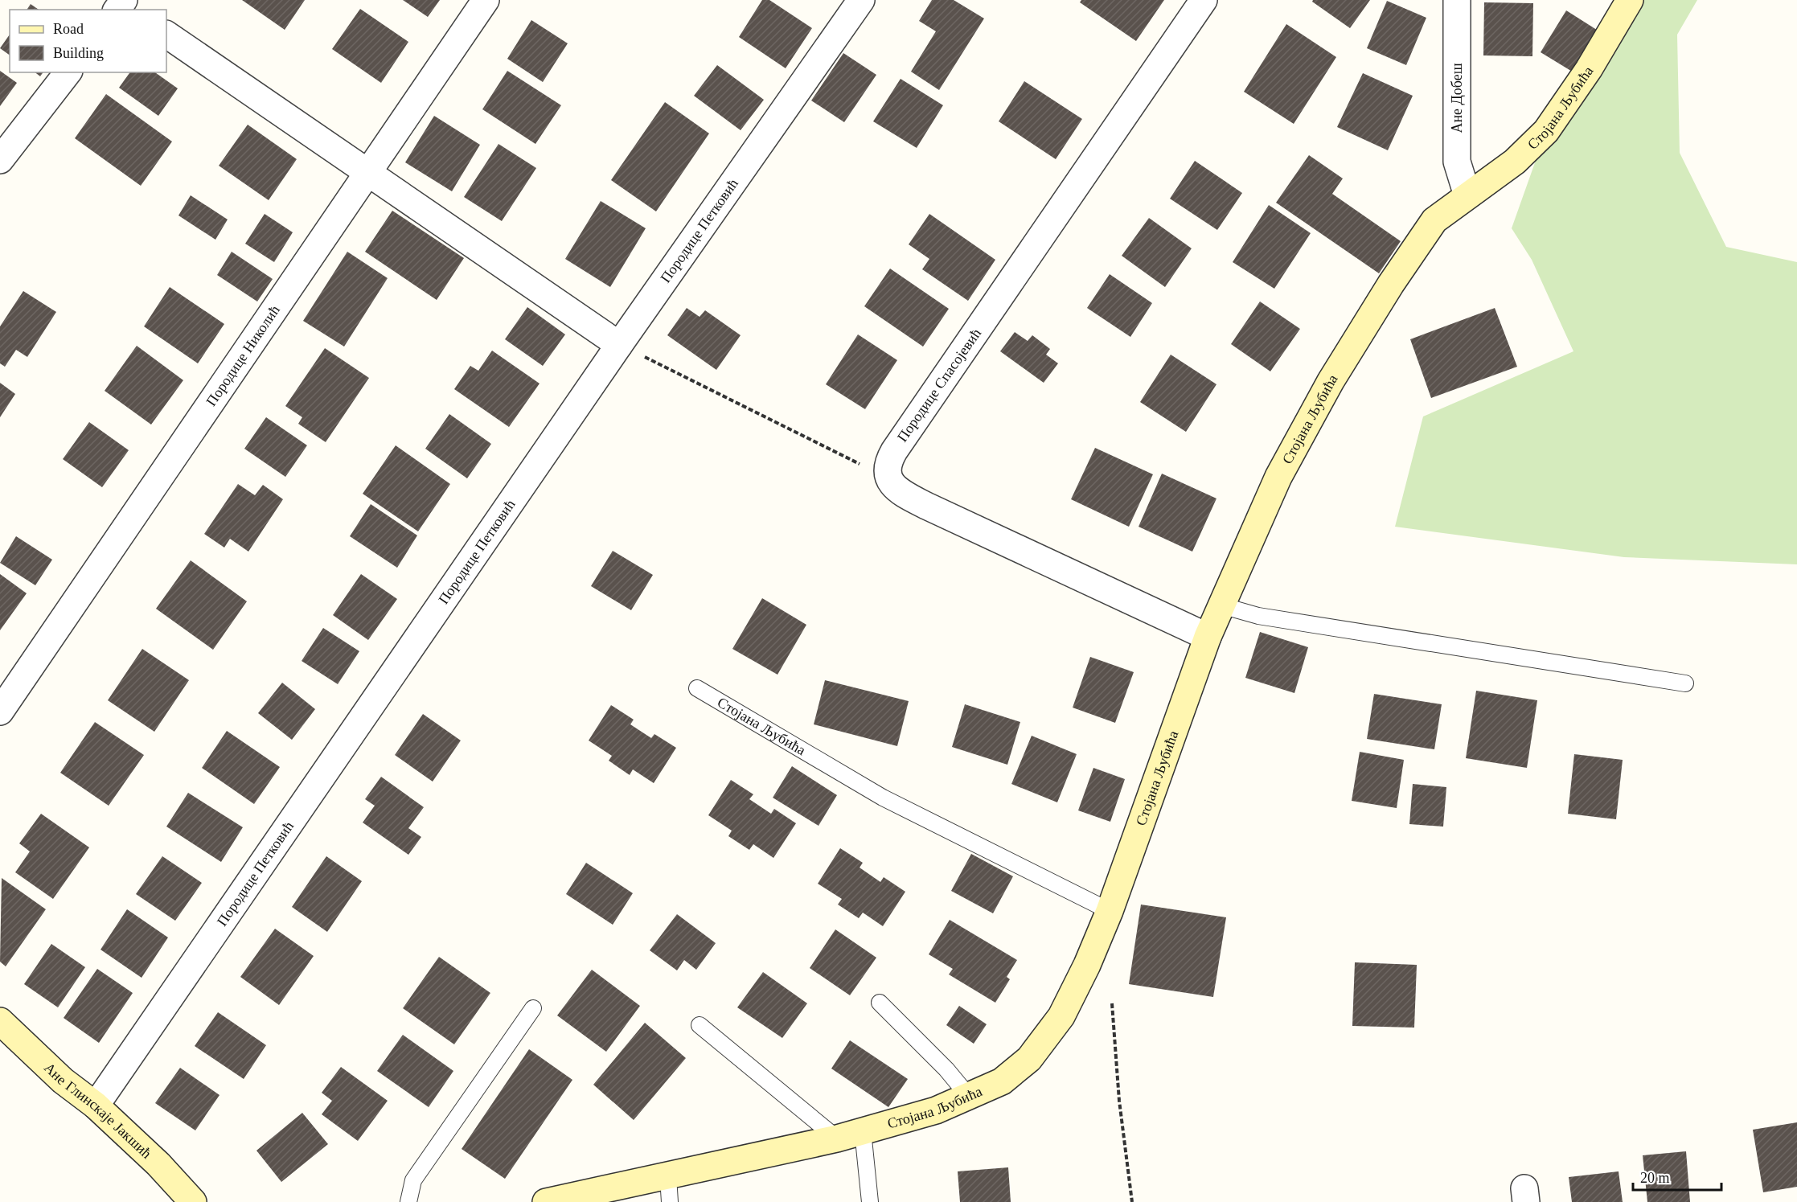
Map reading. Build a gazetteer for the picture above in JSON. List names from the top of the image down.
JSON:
{
  "streets": {
    "street": [
      "Ане Добеш",
      "Стојана Љубића",
      "Породице Петковић",
      "Породице Николић",
      "Породице Спасојевић",
      "Ане Глинскаје Јакшић"
    ]
  },
  "crossings": [
    ["Ане Добеш", "Стојана Љубића"],
    ["Породице Петковић", "Ане Глинскаје Јакшић"]
  ],
  "legend": ["Road", "Building"],
  "scale_bar": "20 m"
}
